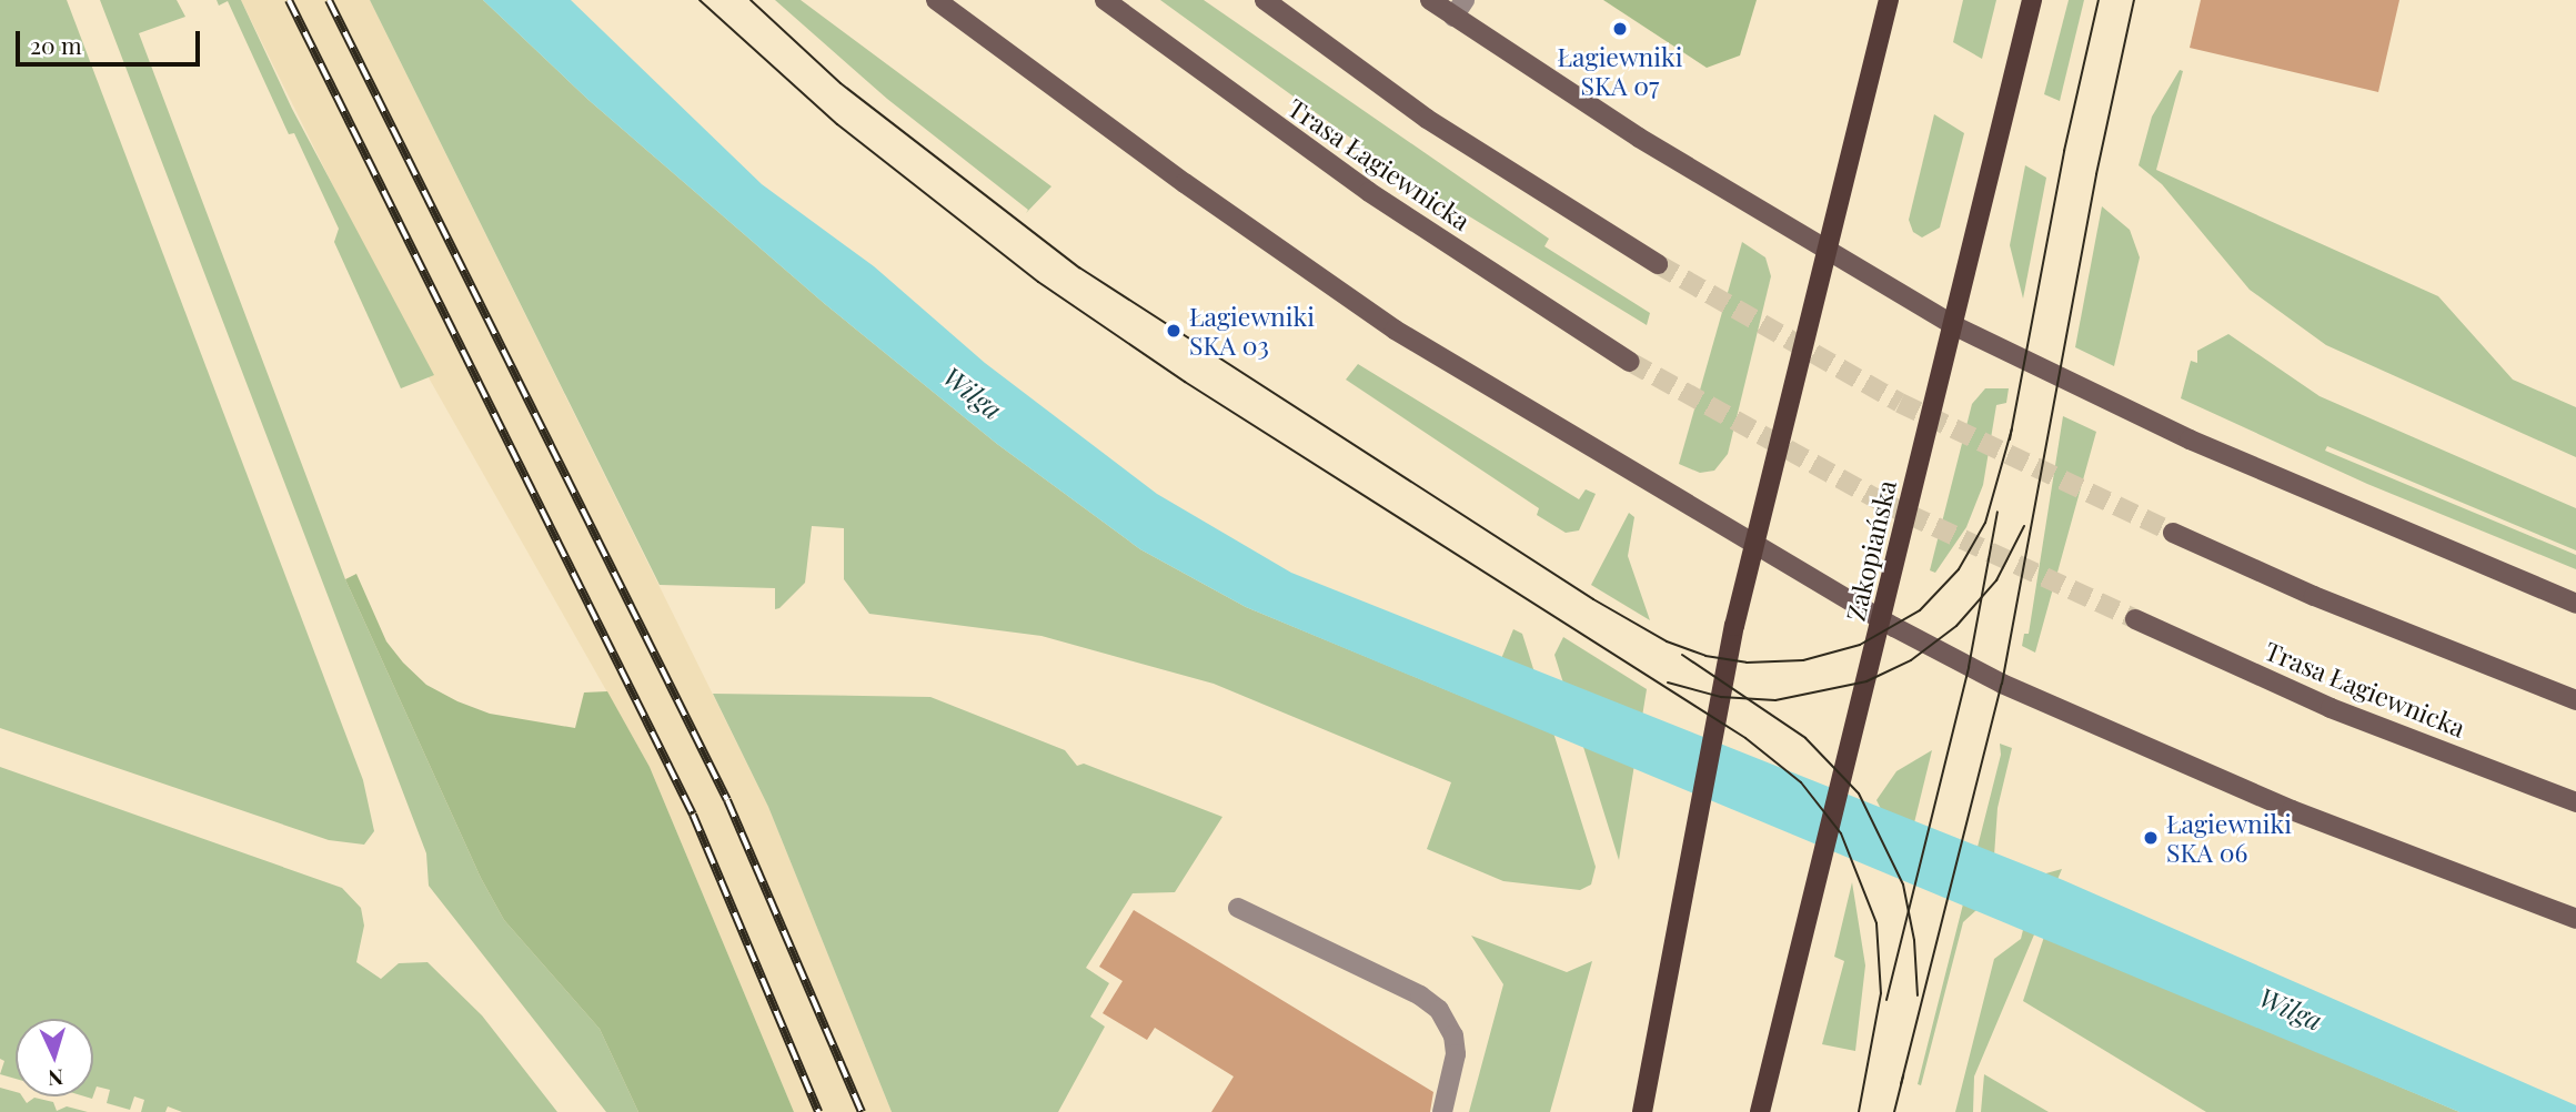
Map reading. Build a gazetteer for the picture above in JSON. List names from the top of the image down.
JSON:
{
  "streets": {
    "main road": ["Trasa Łagiewnicka", "Zakopiańska"]
  },
  "water": ["Wilga"],
  "places": ["Łagiewniki SKA 07", "Łagiewniki SKA 03", "Łagiewniki SKA 06"],
  "scale_bar": "20 m",
  "north": "bottom"
}
